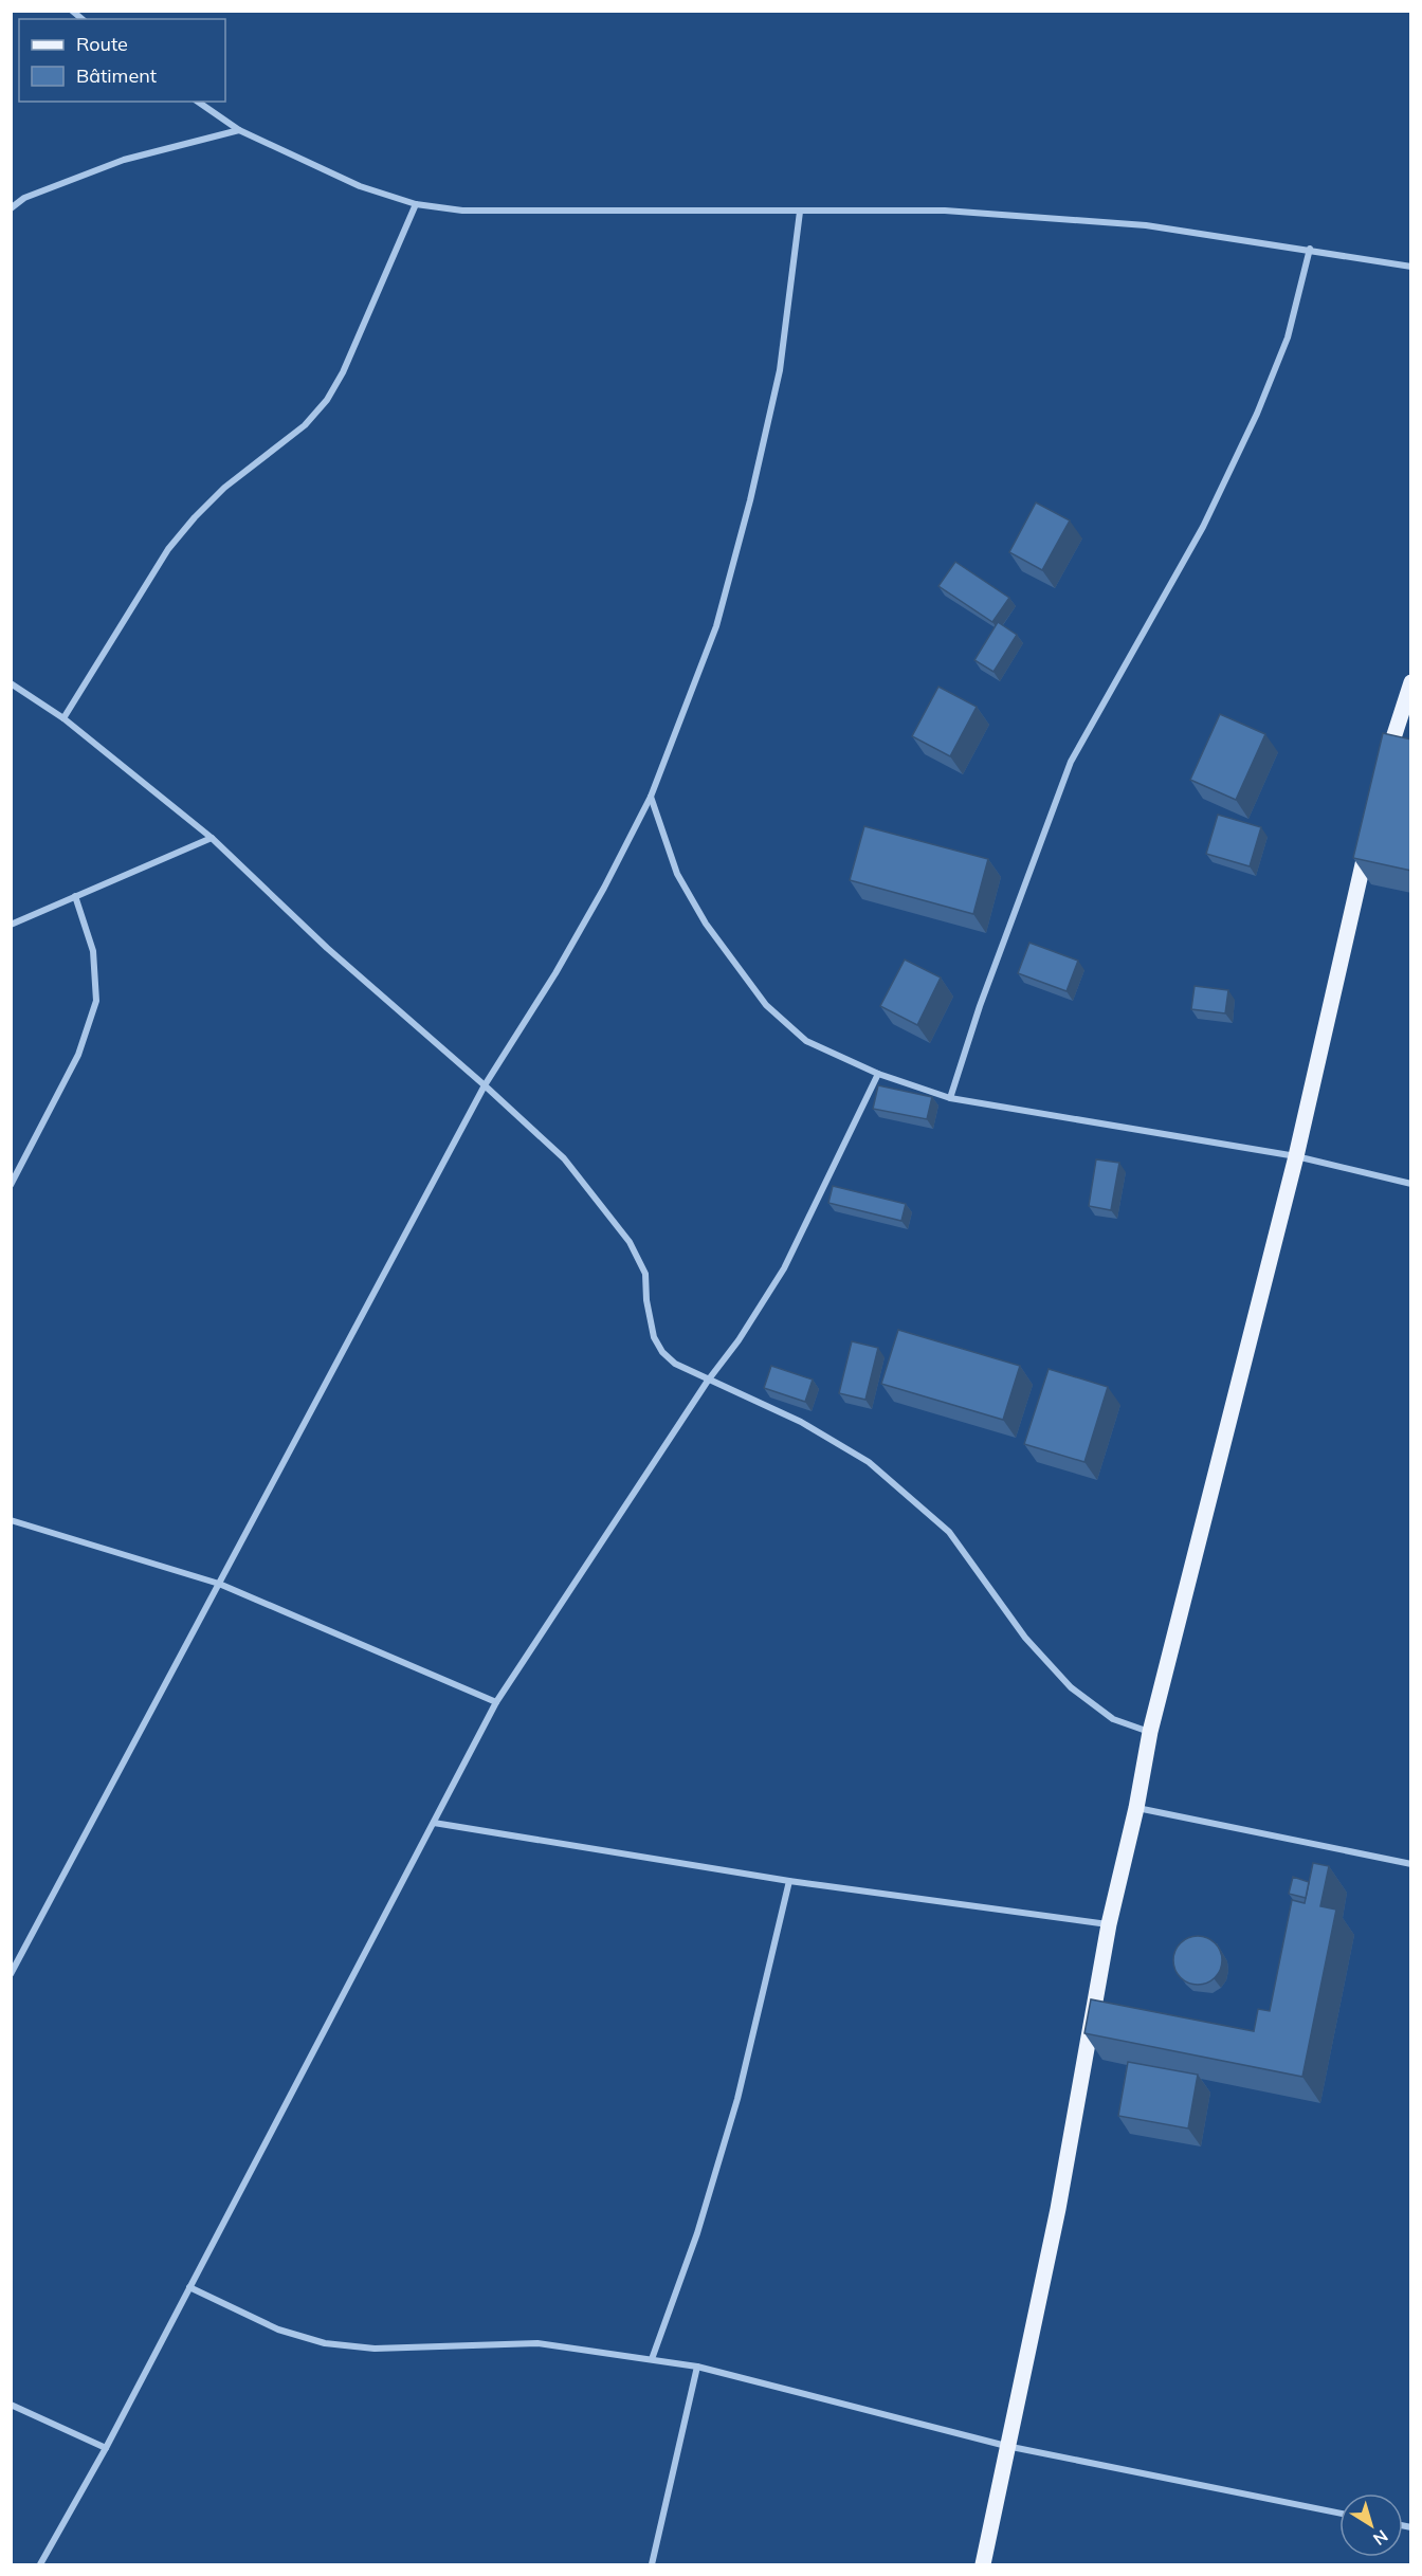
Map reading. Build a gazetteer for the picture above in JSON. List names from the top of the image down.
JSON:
{
  "legend": ["Route", "Bâtiment"],
  "north": "bottom right"
}
